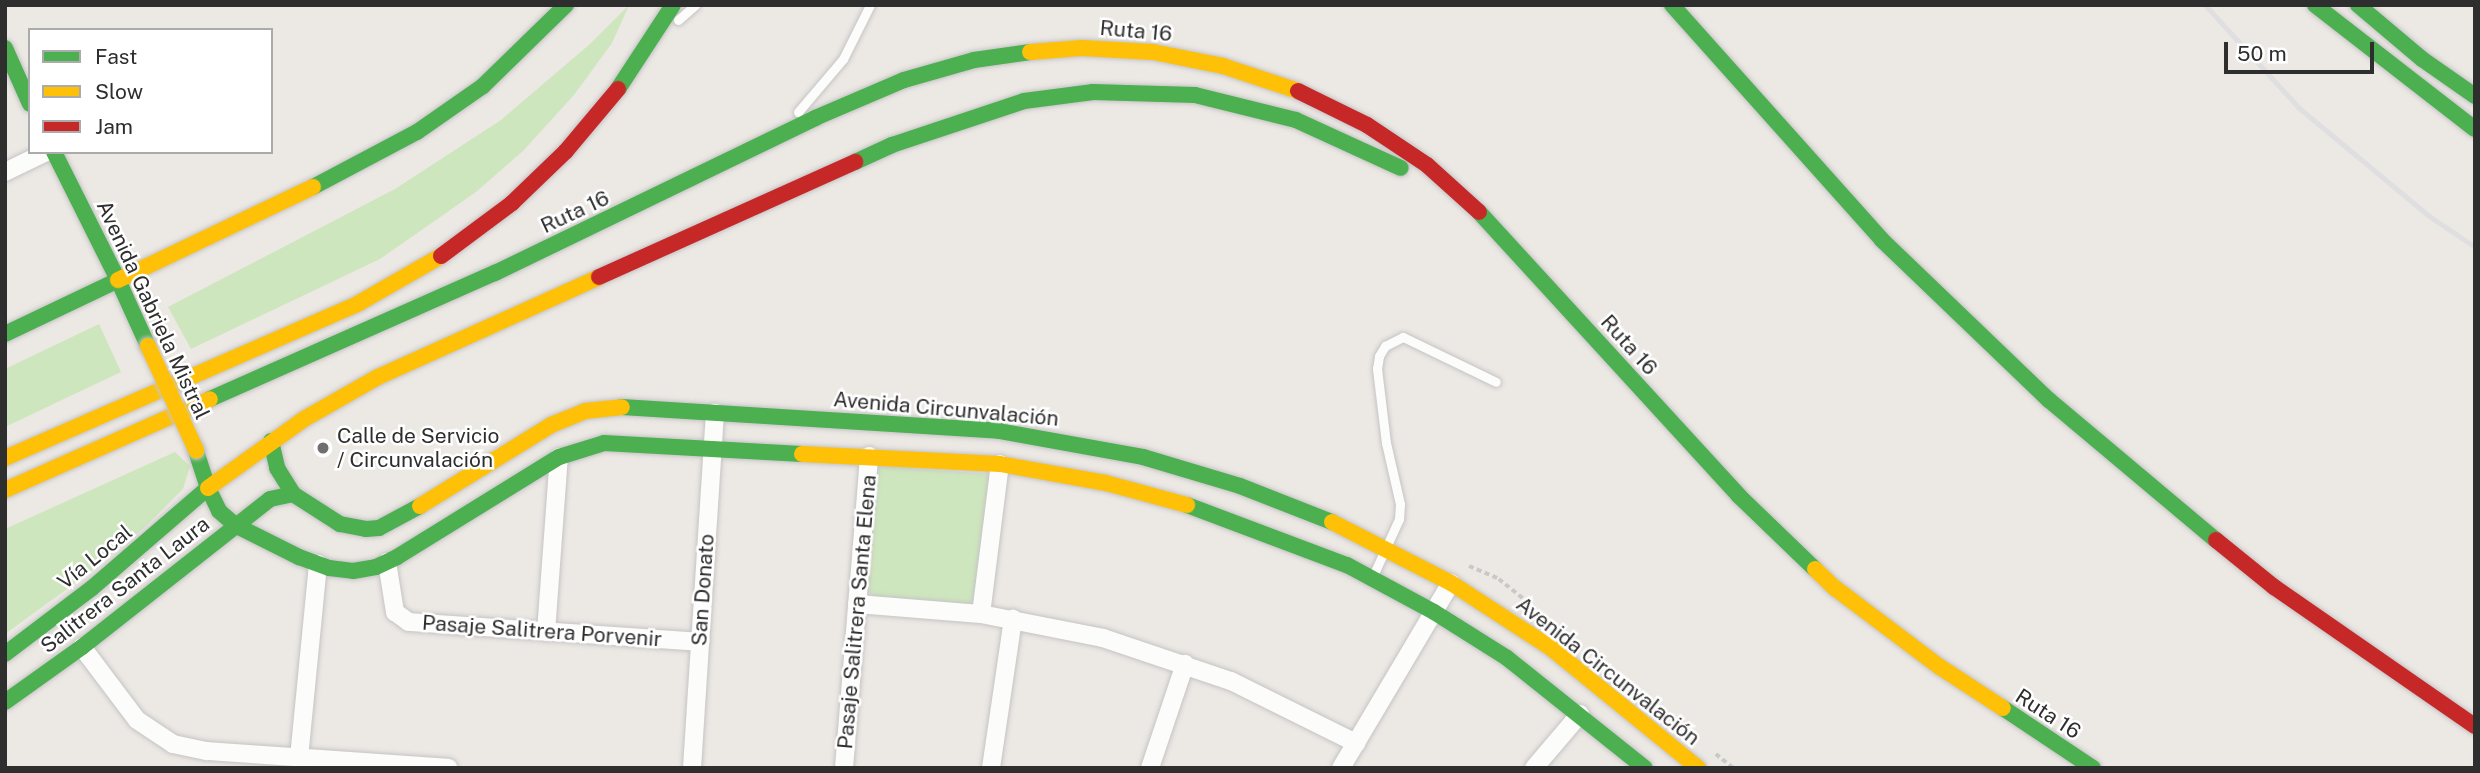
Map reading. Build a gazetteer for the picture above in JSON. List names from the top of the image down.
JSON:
{
  "streets": {
    "main road": [
      "Ruta 16",
      "Avenida Gabriela Mistral",
      "Avenida Circunvalación",
      "Vía Local",
      "Salitrera Santa Laura"
    ],
    "street": ["San Donato", "Pasaje Salitrera Santa Elena", "Pasaje Salitrera Porvenir"]
  },
  "crossings": [
    ["Ruta 16", "Vía Local"],
    ["Avenida Gabriela Mistral", "Vía Local"],
    ["Avenida Circunvalación", "San Donato"],
    ["San Donato", "Pasaje Salitrera Porvenir"]
  ],
  "places": ["Calle de Servicio / Circunvalación"],
  "legend": ["Fast", "Slow", "Jam"],
  "scale_bar": "50 m"
}
